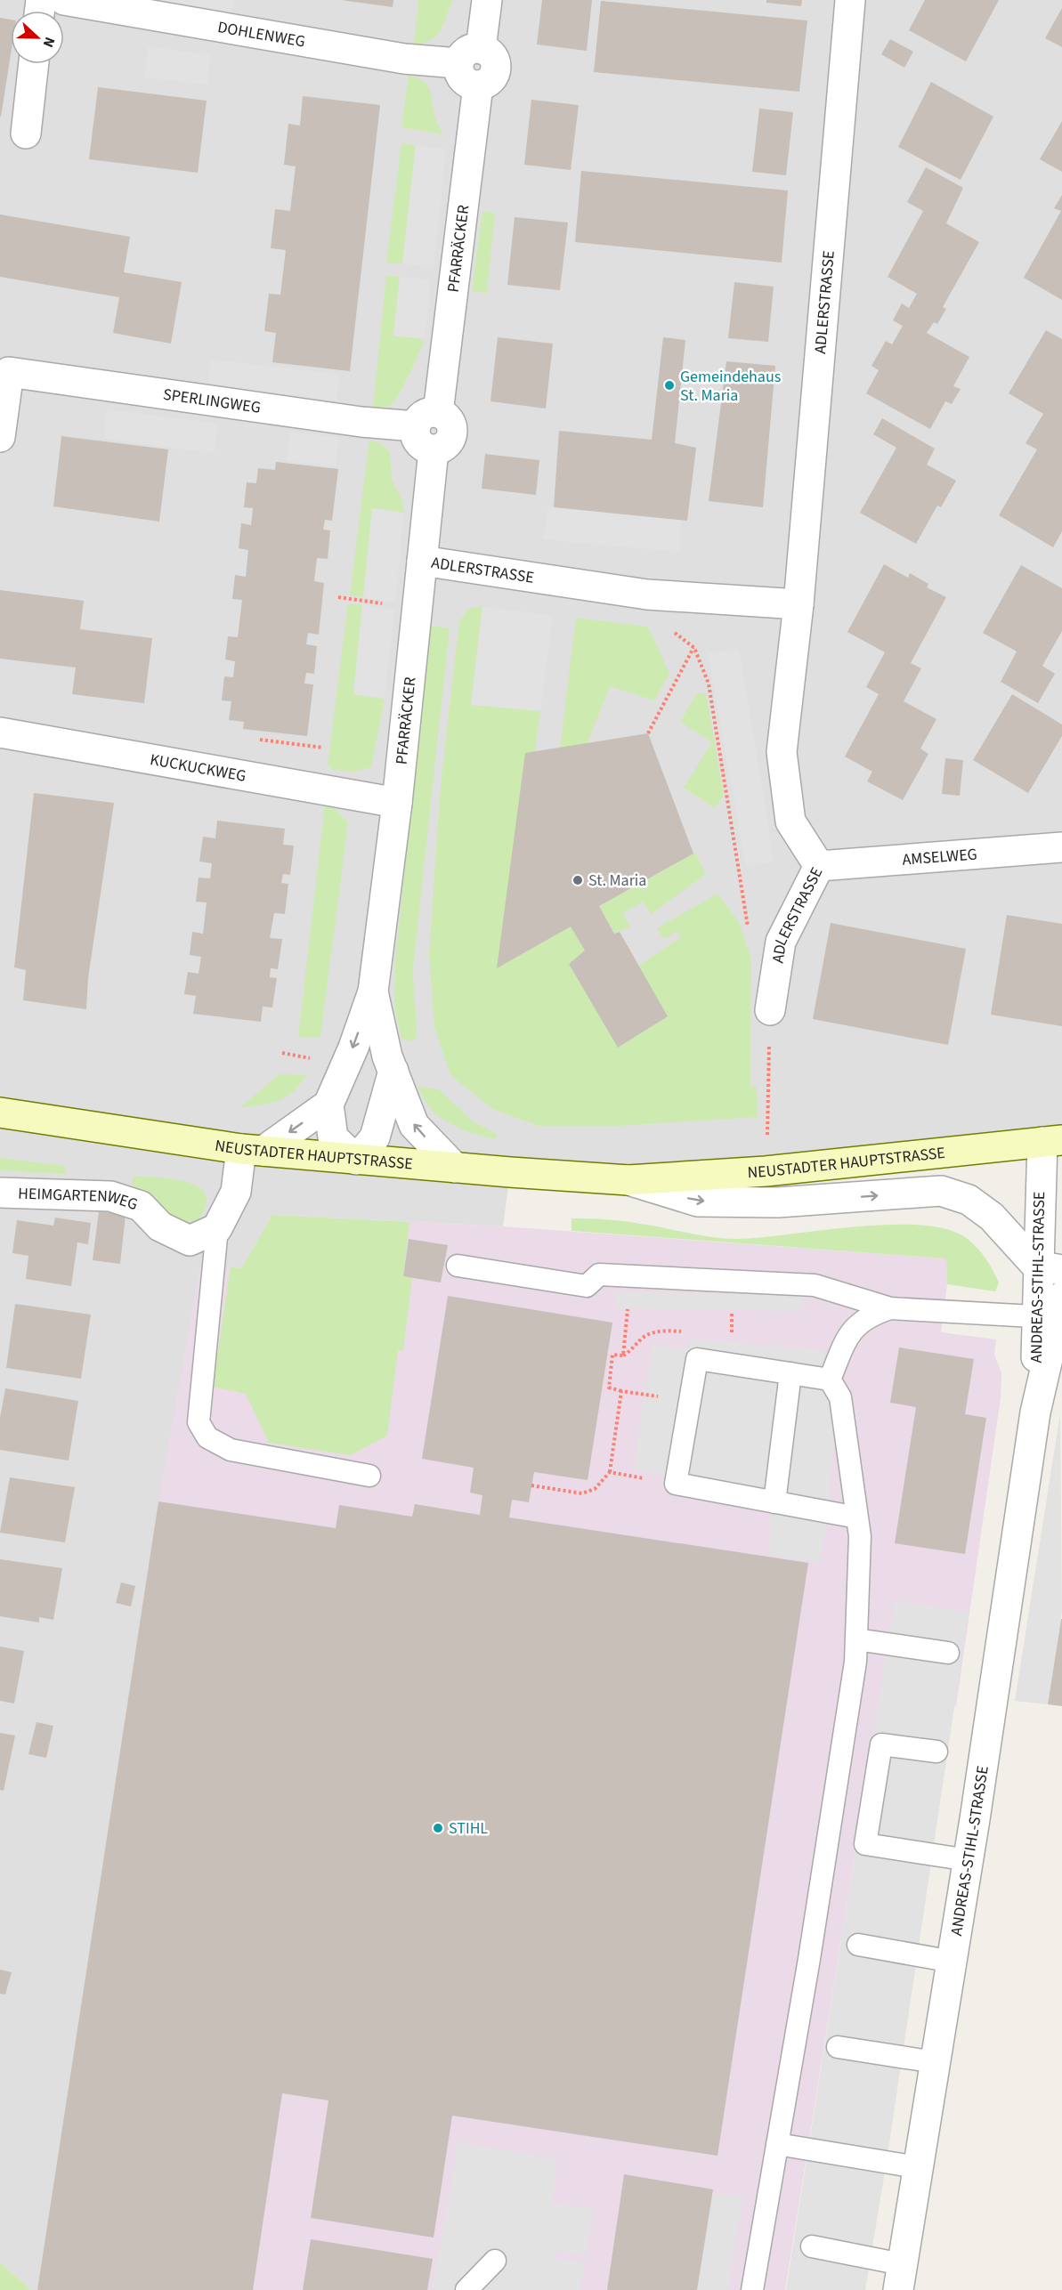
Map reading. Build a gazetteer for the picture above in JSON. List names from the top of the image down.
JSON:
{
  "streets": {
    "street": [
      "DOHLENWEG",
      "PFARRÄCKER",
      "ADLERSTRASSE",
      "SPERLINGWEG",
      "KUCKUCKWEG",
      "AMSELWEG",
      "NEUSTADTER HAUPTSTRASSE",
      "HEIMGARTENWEG",
      "ANDREAS-STIHL-STRASSE"
    ]
  },
  "crossings": [
    ["DOHLENWEG", "PFARRÄCKER"],
    ["PFARRÄCKER", "ADLERSTRASSE"],
    ["PFARRÄCKER", "SPERLINGWEG"],
    ["PFARRÄCKER", "KUCKUCKWEG"],
    ["PFARRÄCKER", "NEUSTADTER HAUPTSTRASSE"],
    ["ADLERSTRASSE", "AMSELWEG"],
    ["NEUSTADTER HAUPTSTRASSE", "ANDREAS-STIHL-STRASSE"]
  ],
  "places": ["Gemeindehaus St. Maria", "St. Maria", "STIHL"],
  "north": "right"
}
